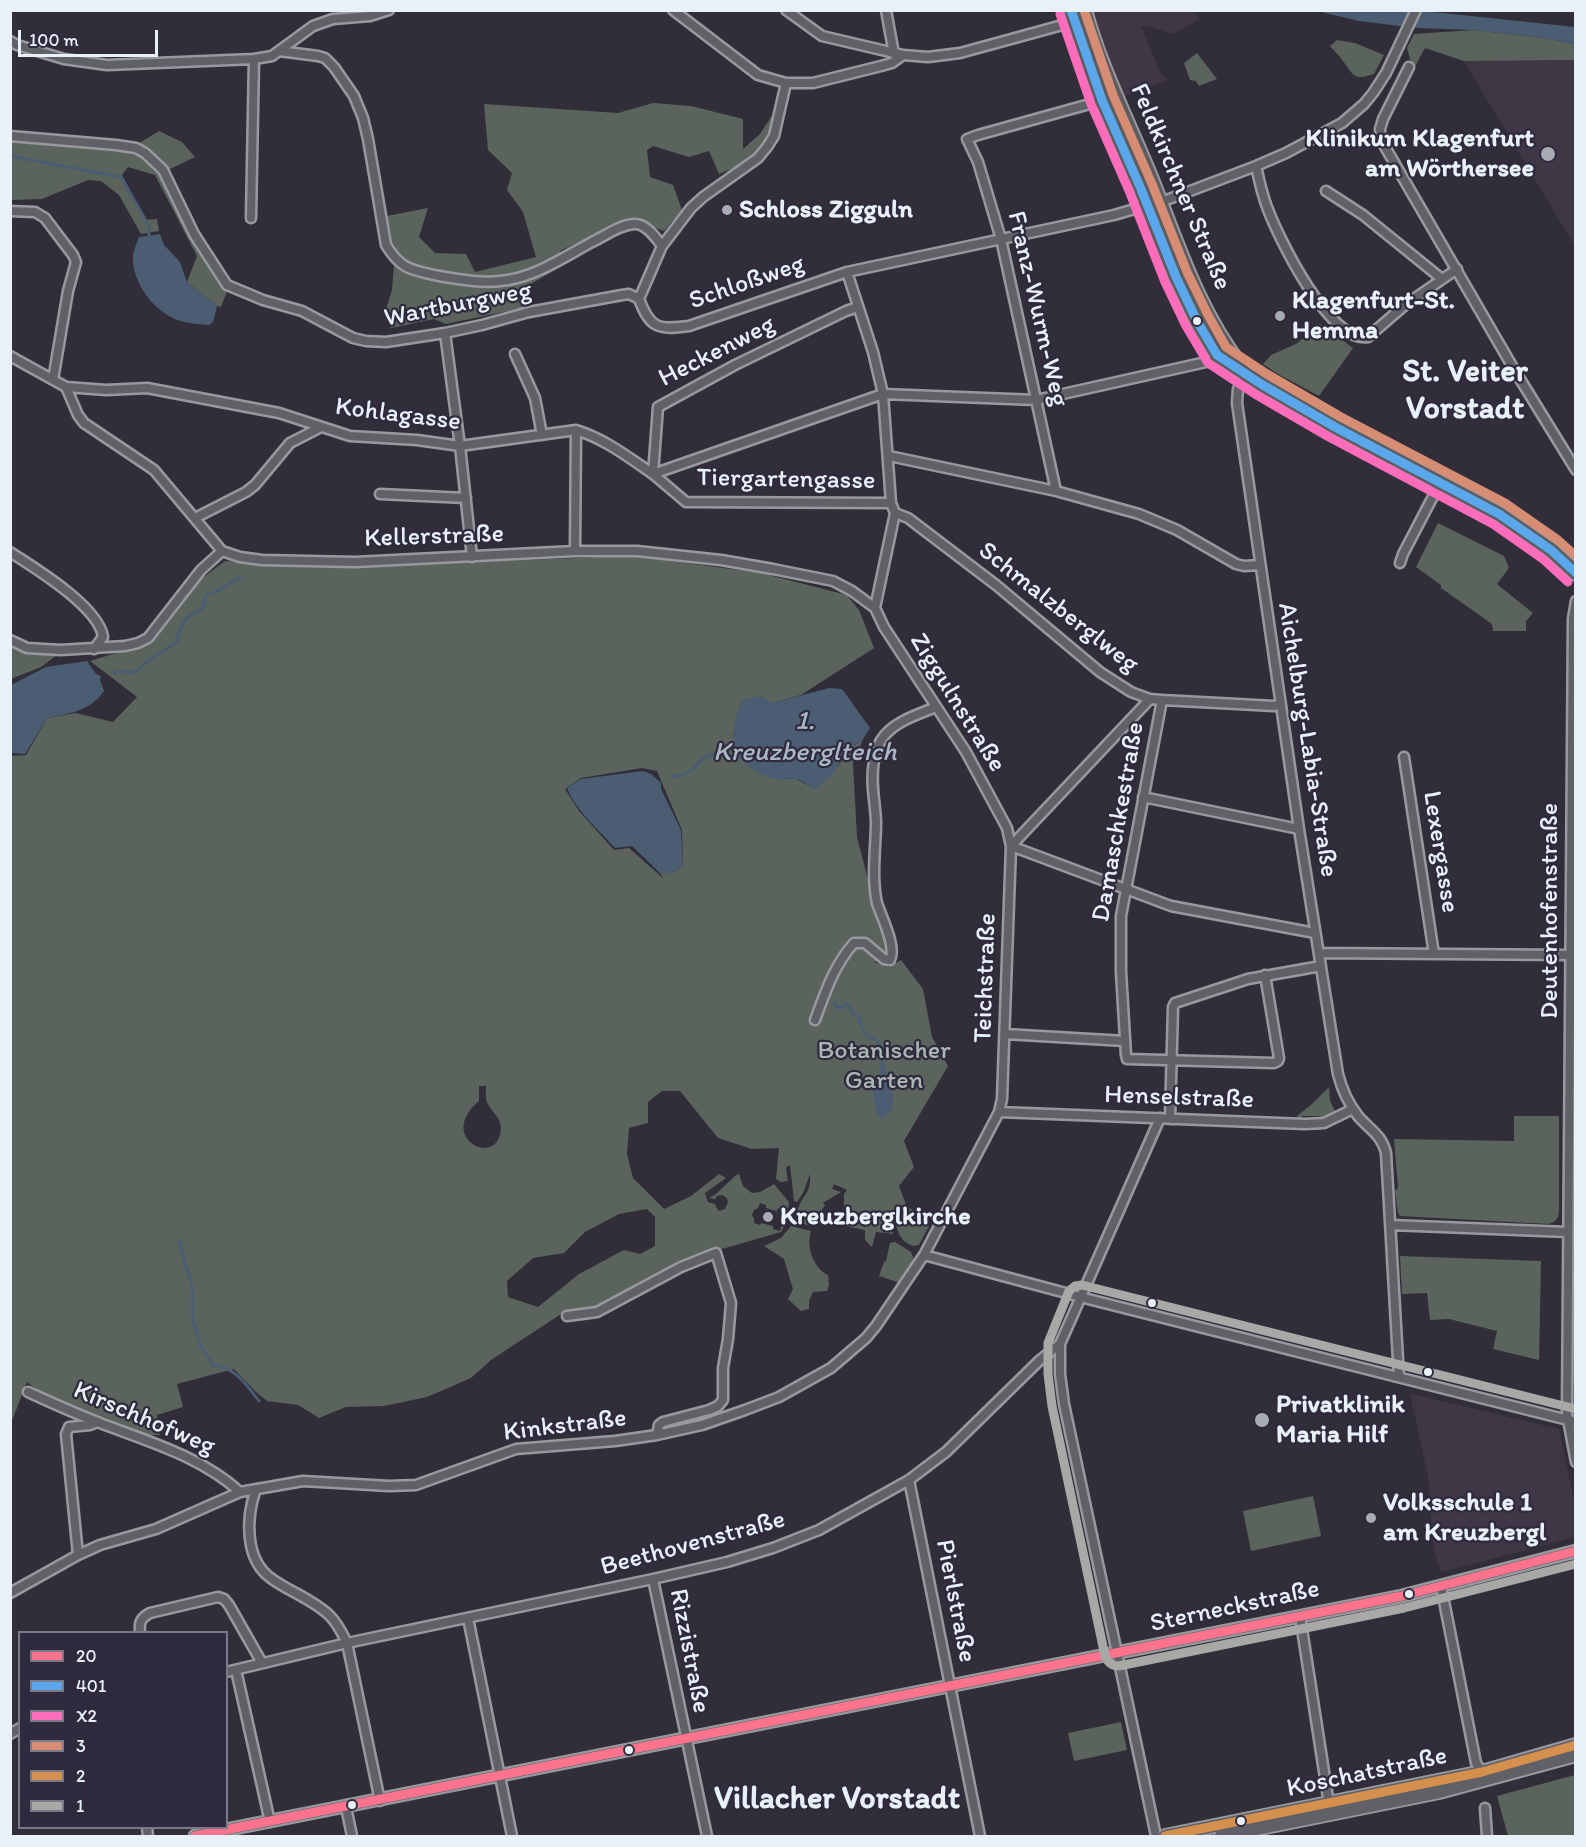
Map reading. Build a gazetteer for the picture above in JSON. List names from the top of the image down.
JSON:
{
  "streets": {
    "main road": ["Feldkirchner Straße", "Koschatstraße"],
    "street": [
      "Schloßweg",
      "Wartburgweg",
      "Franz-Wurm-Weg",
      "Heckenweg",
      "Kohlagasse",
      "Tiergartengasse",
      "Kellerstraße",
      "Schmalzberglweg",
      "Ziggulnstraße",
      "Aichelburg-Labia-Straße",
      "Damaschkestraße",
      "Lexergasse",
      "Deutenhofenstraße",
      "Teichstraße",
      "Henselstraße",
      "Kirschhofweg",
      "Kinkstraße",
      "Beethovenstraße",
      "Pierlstraße",
      "Sterneckstraße",
      "Rizzistraße"
    ]
  },
  "crossings": [
    ["Feldkirchner Straße", "Schloßweg"],
    ["Feldkirchner Straße", "Franz-Wurm-Weg"],
    ["Feldkirchner Straße", "Aichelburg-Labia-Straße"],
    ["Schloßweg", "Wartburgweg"],
    ["Schloßweg", "Franz-Wurm-Weg"],
    ["Heckenweg", "Tiergartengasse"],
    ["Kellerstraße", "Ziggulnstraße"],
    ["Schmalzberglweg", "Aichelburg-Labia-Straße"],
    ["Schmalzberglweg", "Damaschkestraße"],
    ["Ziggulnstraße", "Teichstraße"],
    ["Aichelburg-Labia-Straße", "Henselstraße"],
    ["Teichstraße", "Henselstraße"],
    ["Teichstraße", "Kinkstraße"],
    ["Henselstraße", "Kinkstraße"],
    ["Henselstraße", "Beethovenstraße"],
    ["Kirschhofweg", "Kinkstraße"],
    ["Beethovenstraße", "Pierlstraße"],
    ["Beethovenstraße", "Rizzistraße"],
    ["Pierlstraße", "Sterneckstraße"],
    ["Sterneckstraße", "Rizzistraße"]
  ],
  "districts": ["St. Veiter Vorstadt", "Villacher Vorstadt"],
  "water": ["1. Kreuzberglteich"],
  "parks": ["Botanischer Garten"],
  "places": [
    "Klinikum Klagenfurt am Wörthersee",
    "Schloss Zigguln",
    "Klagenfurt-St. Hemma",
    "Kreuzberglkirche",
    "Privatklinik Maria Hilf",
    "Volksschule 1 am Kreuzbergl"
  ],
  "lines": [
    "transit line 401",
    "transit line 3",
    "transit line X2",
    "transit line 1",
    "transit line 20",
    "transit line 2"
  ],
  "legend": [
    "20",
    "401",
    "X2",
    "3",
    "2",
    "1"
  ],
  "scale_bar": "100 m"
}
